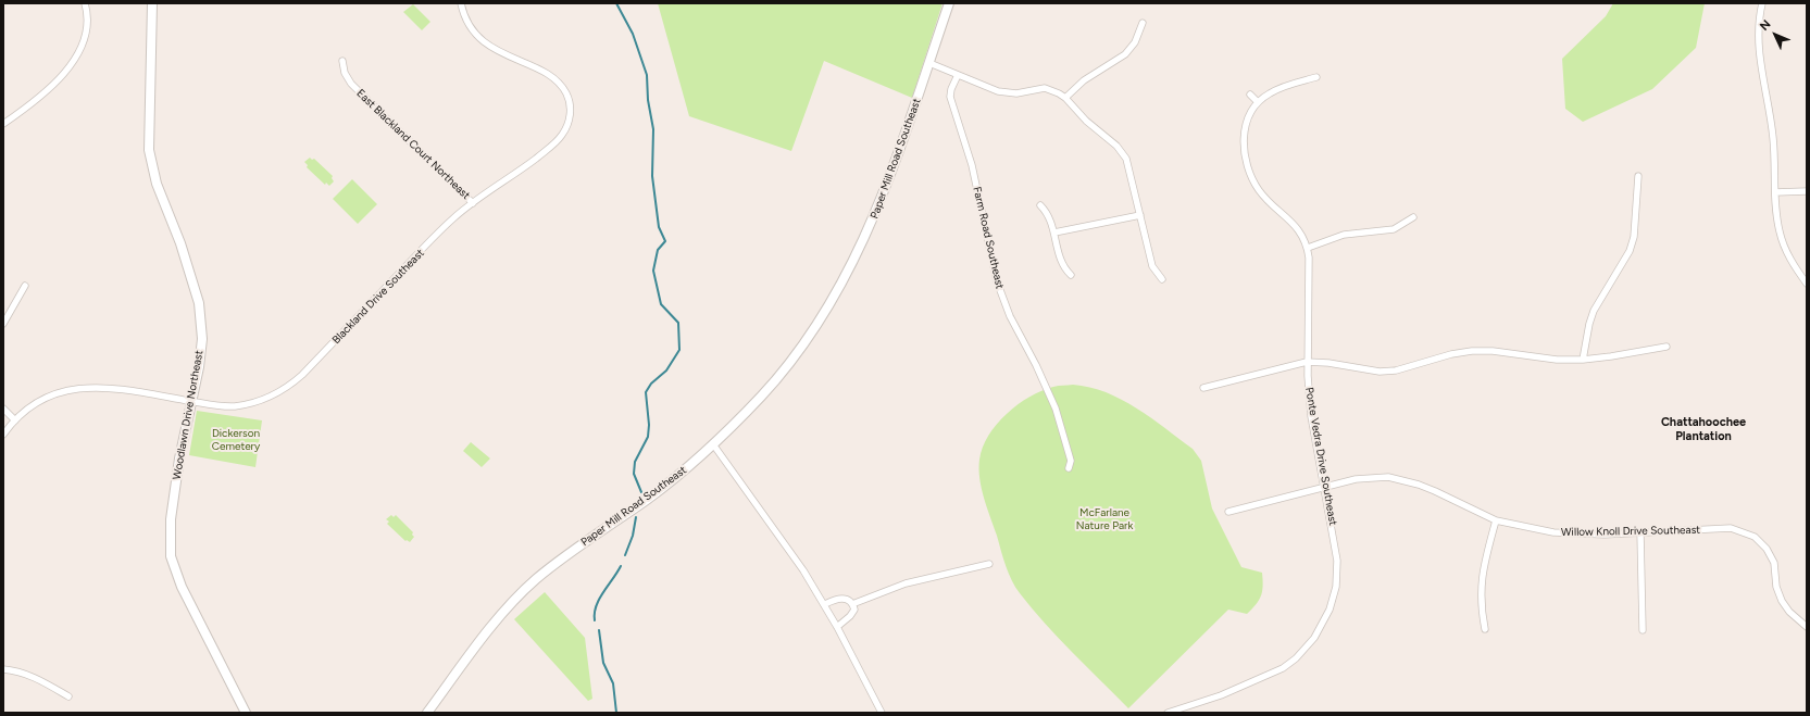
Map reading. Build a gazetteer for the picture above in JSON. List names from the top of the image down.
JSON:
{
  "streets": {
    "street": [
      "East Blackland Court Northeast",
      "Paper Mill Road Southeast",
      "Farm Road Southeast",
      "Blackland Drive Southeast",
      "Woodlawn Drive Northeast",
      "Ponte Vedra Drive Southeast",
      "Willow Knoll Drive Southeast"
    ]
  },
  "crossings": [
    ["East Blackland Court Northeast", "Blackland Drive Southeast"],
    ["Blackland Drive Southeast", "Woodlawn Drive Northeast"],
    ["Ponte Vedra Drive Southeast", "Willow Knoll Drive Southeast"]
  ],
  "districts": ["Chattahoochee Plantation"],
  "parks": ["Dickerson Cemetery", "McFarlane Nature Park"],
  "north": "top left"
}
